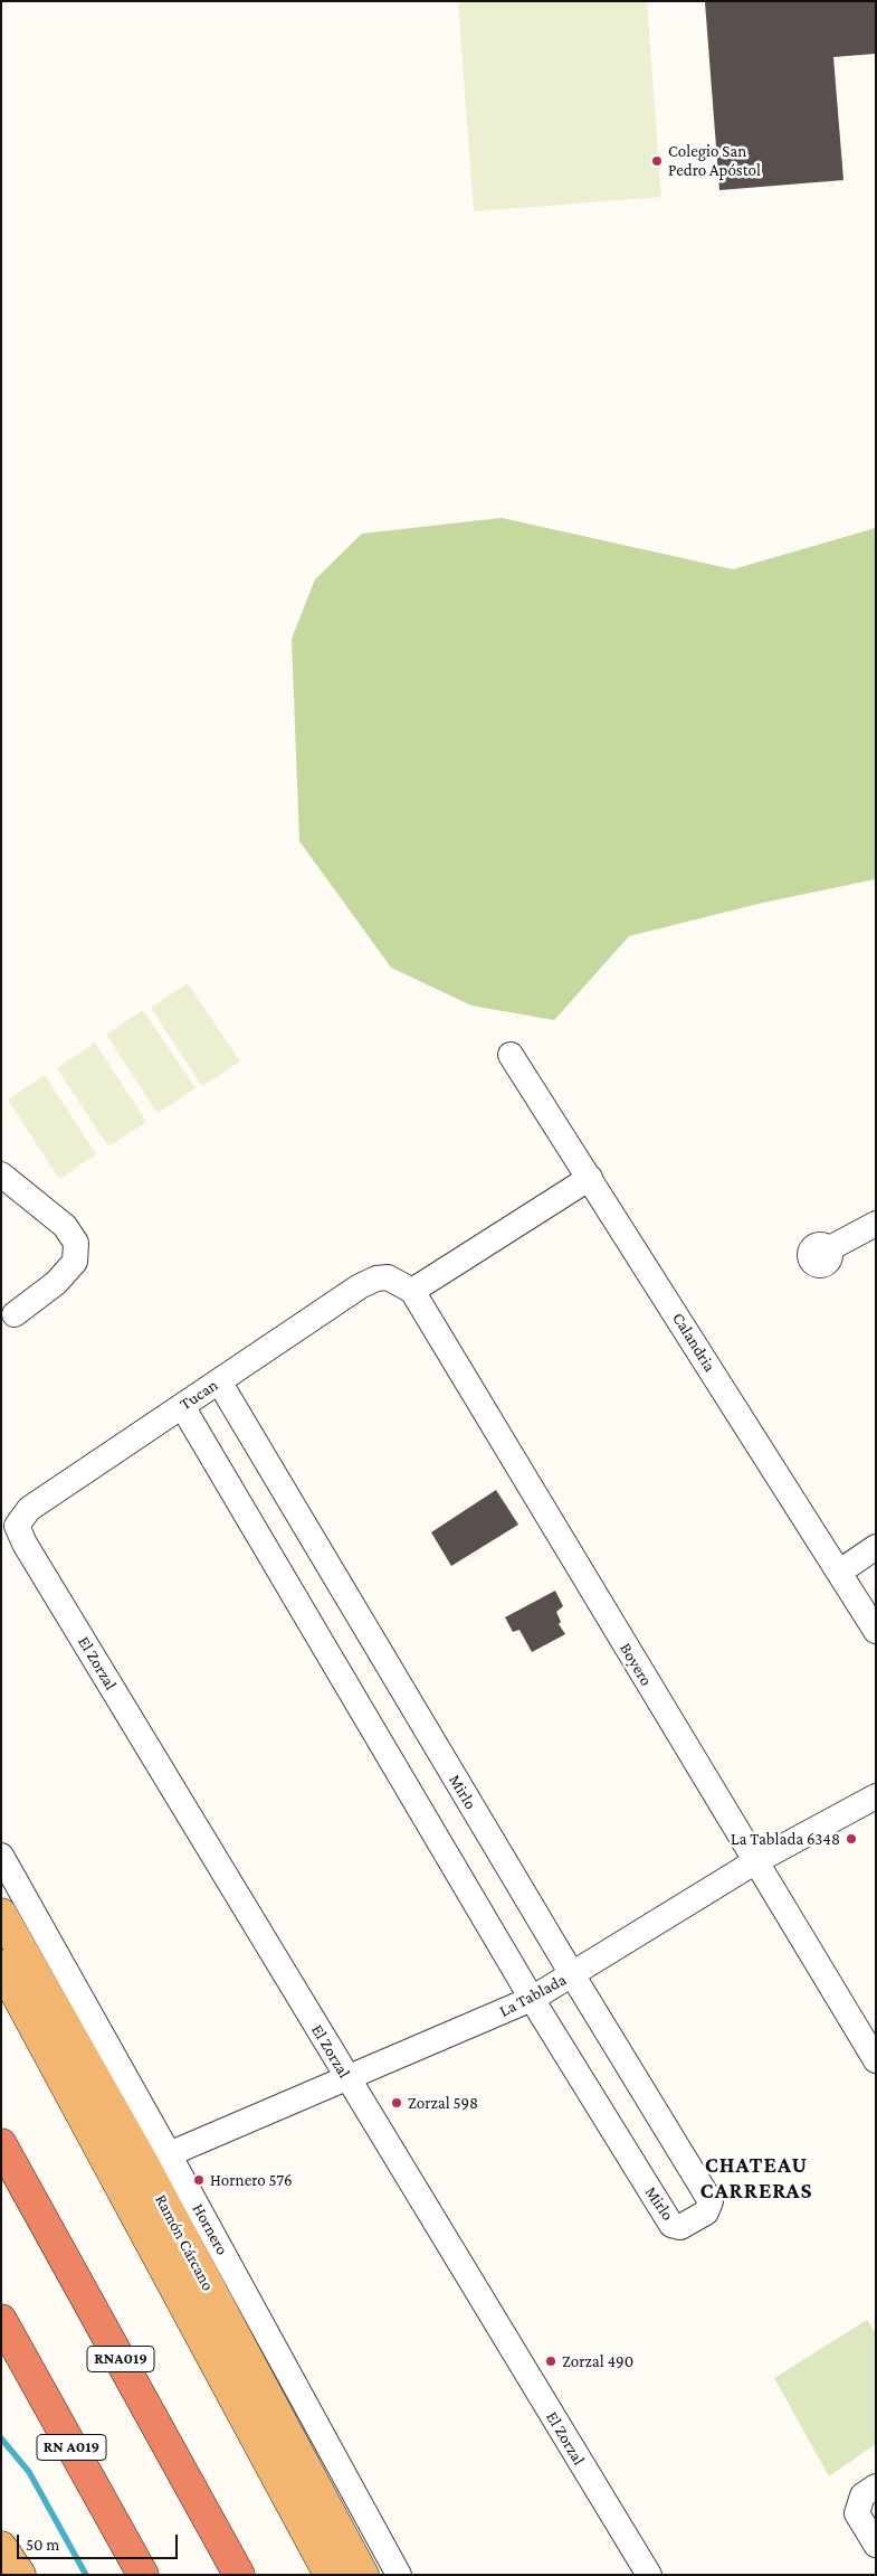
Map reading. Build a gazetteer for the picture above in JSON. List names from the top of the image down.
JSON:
{
  "streets": {
    "highway": ["RNA019", "RN A019"],
    "main road": ["Ramón Cárcano"],
    "street": [
      "Calandria",
      "Tucan",
      "El Zorzal",
      "Boyero",
      "Mirlo",
      "La Tablada",
      "Hornero"
    ]
  },
  "crossings": [
    ["Tucan", "El Zorzal"],
    ["Tucan", "Boyero"],
    ["Tucan", "Mirlo"],
    ["El Zorzal", "La Tablada"],
    ["Boyero", "La Tablada"],
    ["Mirlo", "La Tablada"],
    ["La Tablada", "Hornero"]
  ],
  "districts": ["CHATEAU CARRERAS"],
  "places": [
    "Colegio San Pedro Apóstol",
    "La Tablada 6348",
    "Zorzal 598",
    "Hornero 576",
    "Zorzal 490"
  ],
  "scale_bar": "50 m"
}
